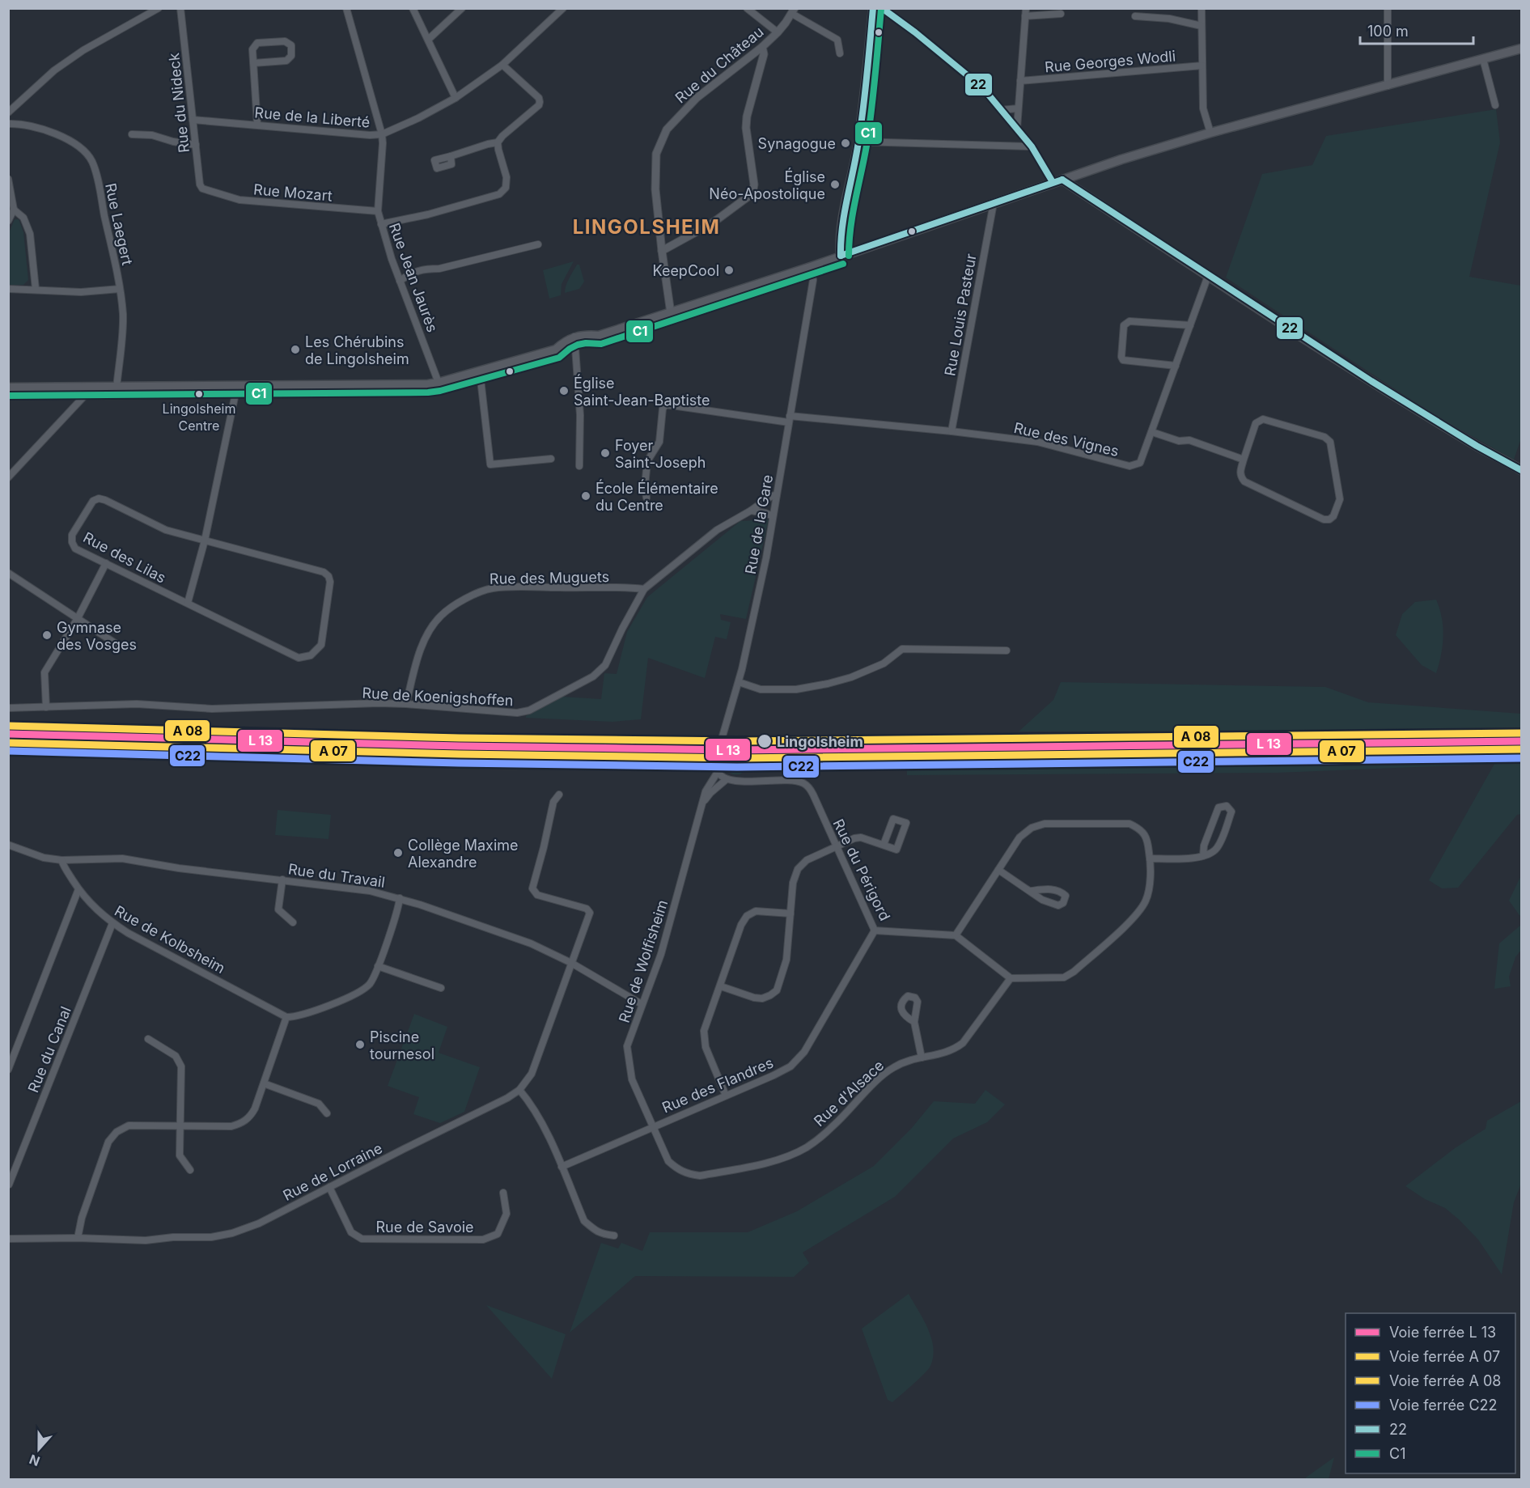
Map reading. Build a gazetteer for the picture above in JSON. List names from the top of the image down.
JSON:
{
  "streets": {
    "street": [
      "Rue Georges Wodli",
      "Rue du Château",
      "Rue du Nideck",
      "Rue de la Liberté",
      "Rue Mozart",
      "Rue Laegert",
      "Rue Jean Jaurès",
      "Rue Louis Pasteur",
      "Rue des Vignes",
      "Rue de la Gare",
      "Rue des Lilas",
      "Rue des Muguets",
      "Rue de Koenigshoffen",
      "Rue du Périgord",
      "Rue du Travail",
      "Rue de Kolbsheim",
      "Rue de Wolfisheim",
      "Rue du Canal",
      "Rue des Flandres",
      "Rue d'Alsace",
      "Rue de Lorraine",
      "Rue de Savoie"
    ]
  },
  "crossings": [
    ["Rue du Nideck", "Rue de la Liberté"],
    ["Rue du Nideck", "Rue Mozart"],
    ["Rue de la Liberté", "Rue Jean Jaurès"],
    ["Rue Mozart", "Rue Jean Jaurès"],
    ["Rue Louis Pasteur", "Rue des Vignes"],
    ["Rue des Vignes", "Rue de la Gare"],
    ["Rue de la Gare", "Rue de Koenigshoffen"],
    ["Rue de la Gare", "Rue de Wolfisheim"],
    ["Rue des Muguets", "Rue de Koenigshoffen"],
    ["Rue du Périgord", "Rue de Wolfisheim"],
    ["Rue du Périgord", "Rue des Flandres"],
    ["Rue du Travail", "Rue de Kolbsheim"],
    ["Rue du Travail", "Rue de Wolfisheim"],
    ["Rue du Travail", "Rue de Lorraine"],
    ["Rue de Kolbsheim", "Rue du Canal"],
    ["Rue de Wolfisheim", "Rue des Flandres"],
    ["Rue de Wolfisheim", "Rue d'Alsace"],
    ["Rue des Flandres", "Rue d'Alsace"],
    ["Rue de Lorraine", "Rue de Savoie"]
  ],
  "districts": ["LINGOLSHEIM"],
  "places": [
    "Synagogue",
    "Église Néo-Apostolique",
    "KeepCool",
    "Les Chérubins de Lingolsheim",
    "Église Saint-Jean-Baptiste",
    "Lingolsheim Centre",
    "Foyer Saint-Joseph",
    "École Élémentaire du Centre",
    "Gymnase des Vosges",
    "Lingolsheim",
    "Collège Maxime Alexandre",
    "Piscine tournesol"
  ],
  "lines": ["transit line 22", "transit line C1", "rail line C22"],
  "legend": [
    "Voie ferrée L 13",
    "Voie ferrée A 07",
    "Voie ferrée A 08",
    "Voie ferrée C22",
    "22",
    "C1"
  ],
  "scale_bar": "100 m",
  "north": "bottom"
}
